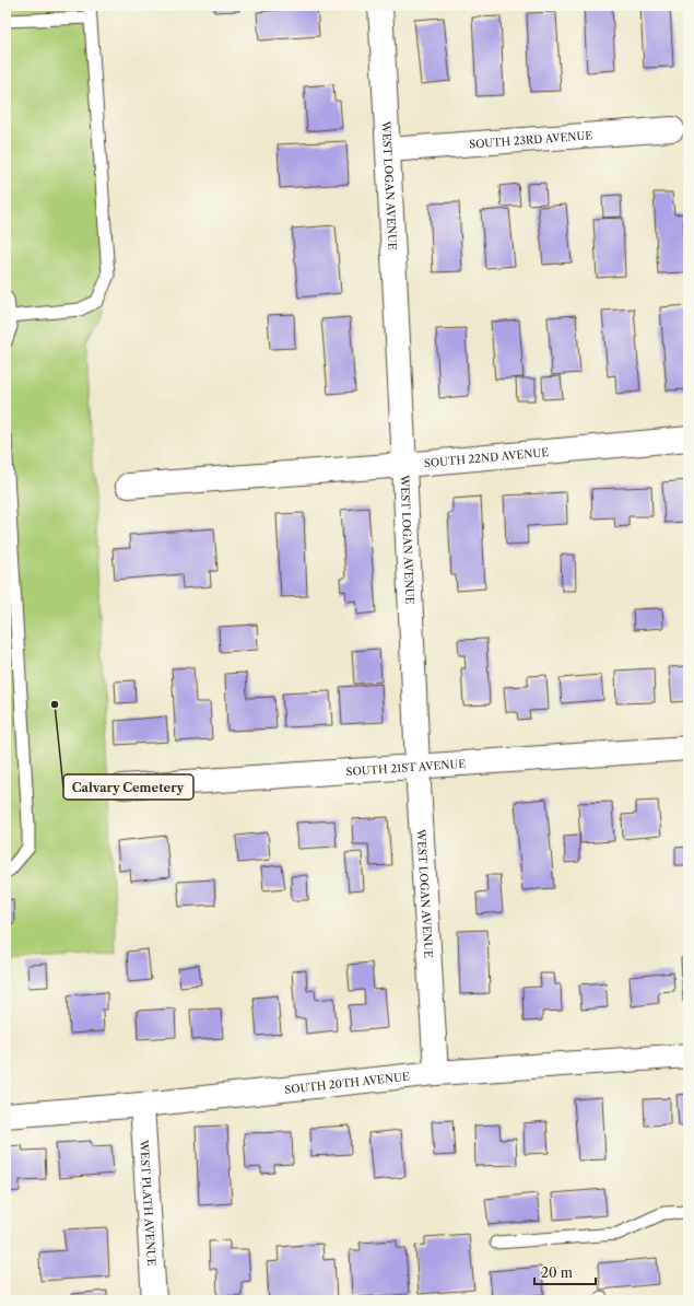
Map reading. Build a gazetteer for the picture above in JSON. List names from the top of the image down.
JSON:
{
  "streets": {
    "street": [
      "SOUTH 23RD AVENUE",
      "WEST LOGAN AVENUE",
      "SOUTH 22ND AVENUE",
      "SOUTH 21ST AVENUE",
      "SOUTH 20TH AVENUE",
      "WEST PLATH AVENUE"
    ]
  },
  "crossings": [
    ["SOUTH 23RD AVENUE", "WEST LOGAN AVENUE"],
    ["WEST LOGAN AVENUE", "SOUTH 22ND AVENUE"],
    ["WEST LOGAN AVENUE", "SOUTH 21ST AVENUE"],
    ["WEST LOGAN AVENUE", "SOUTH 20TH AVENUE"],
    ["SOUTH 20TH AVENUE", "WEST PLATH AVENUE"]
  ],
  "places": ["Calvary Cemetery"],
  "scale_bar": "20 m"
}
